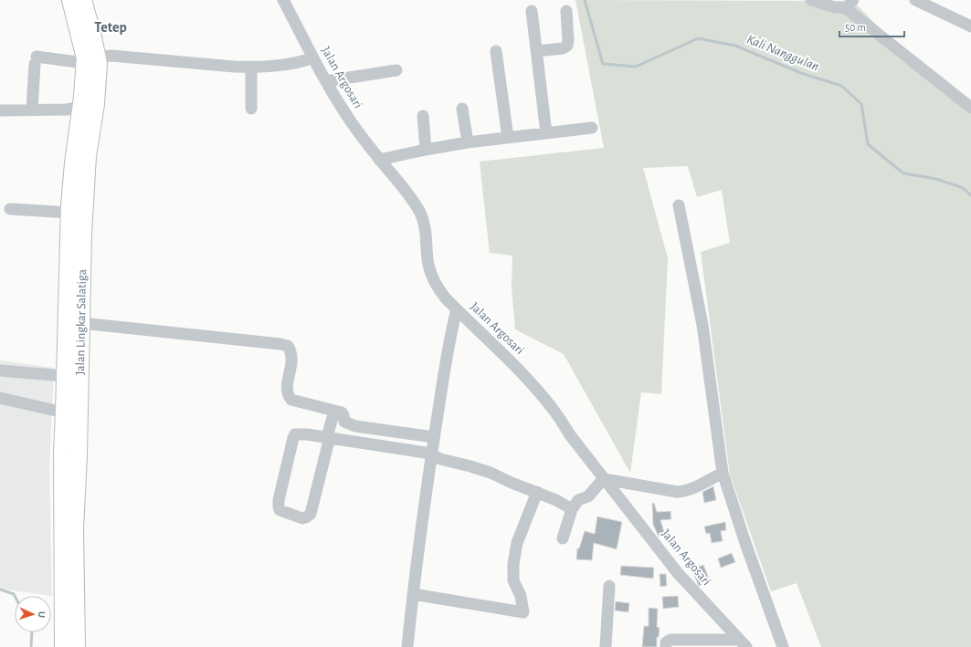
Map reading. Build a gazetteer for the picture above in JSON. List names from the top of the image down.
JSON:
{
  "streets": {
    "highway": ["Jalan Lingkar Salatiga"],
    "street": ["Jalan Argosari"]
  },
  "districts": ["Tetep"],
  "water": ["Kali Nanggulan"],
  "scale_bar": "50 m",
  "north": "right"
}
